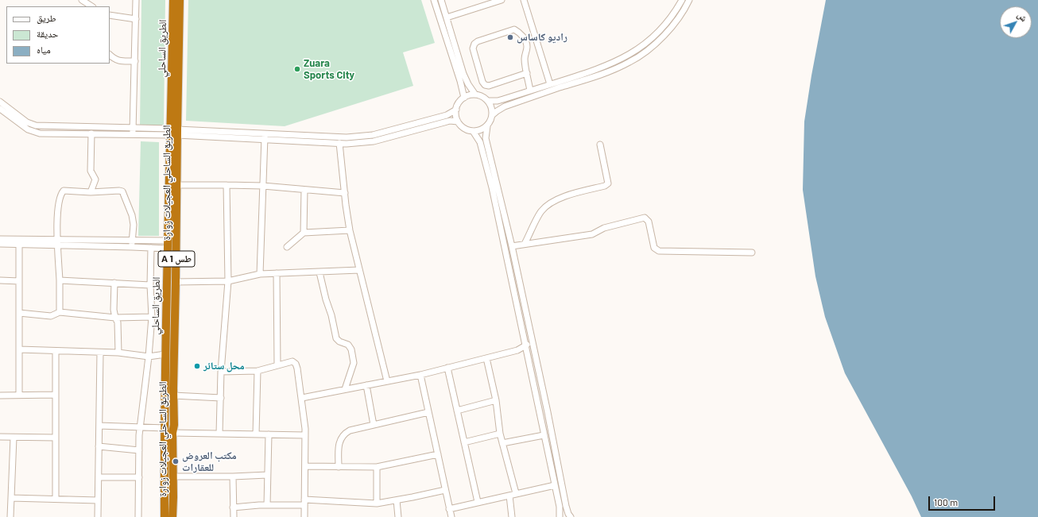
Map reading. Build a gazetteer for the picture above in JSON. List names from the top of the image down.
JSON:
{
  "streets": {
    "highway": ["الطريق الساحلي", "الطريق الساحلي العجيلات زوارة", "A 1 طس"]
  },
  "crossings": [
    ["الطريق الساحلي", "الطريق الساحلي العجيلات زوارة"]
  ],
  "places": [
    "راديو كاساس",
    "Zuara Sports City",
    "محل ستائر",
    "مكتب العروض للعقارات"
  ],
  "legend": ["طريق", "حديقة", "مياه"],
  "scale_bar": "100 m",
  "north": "top right"
}
